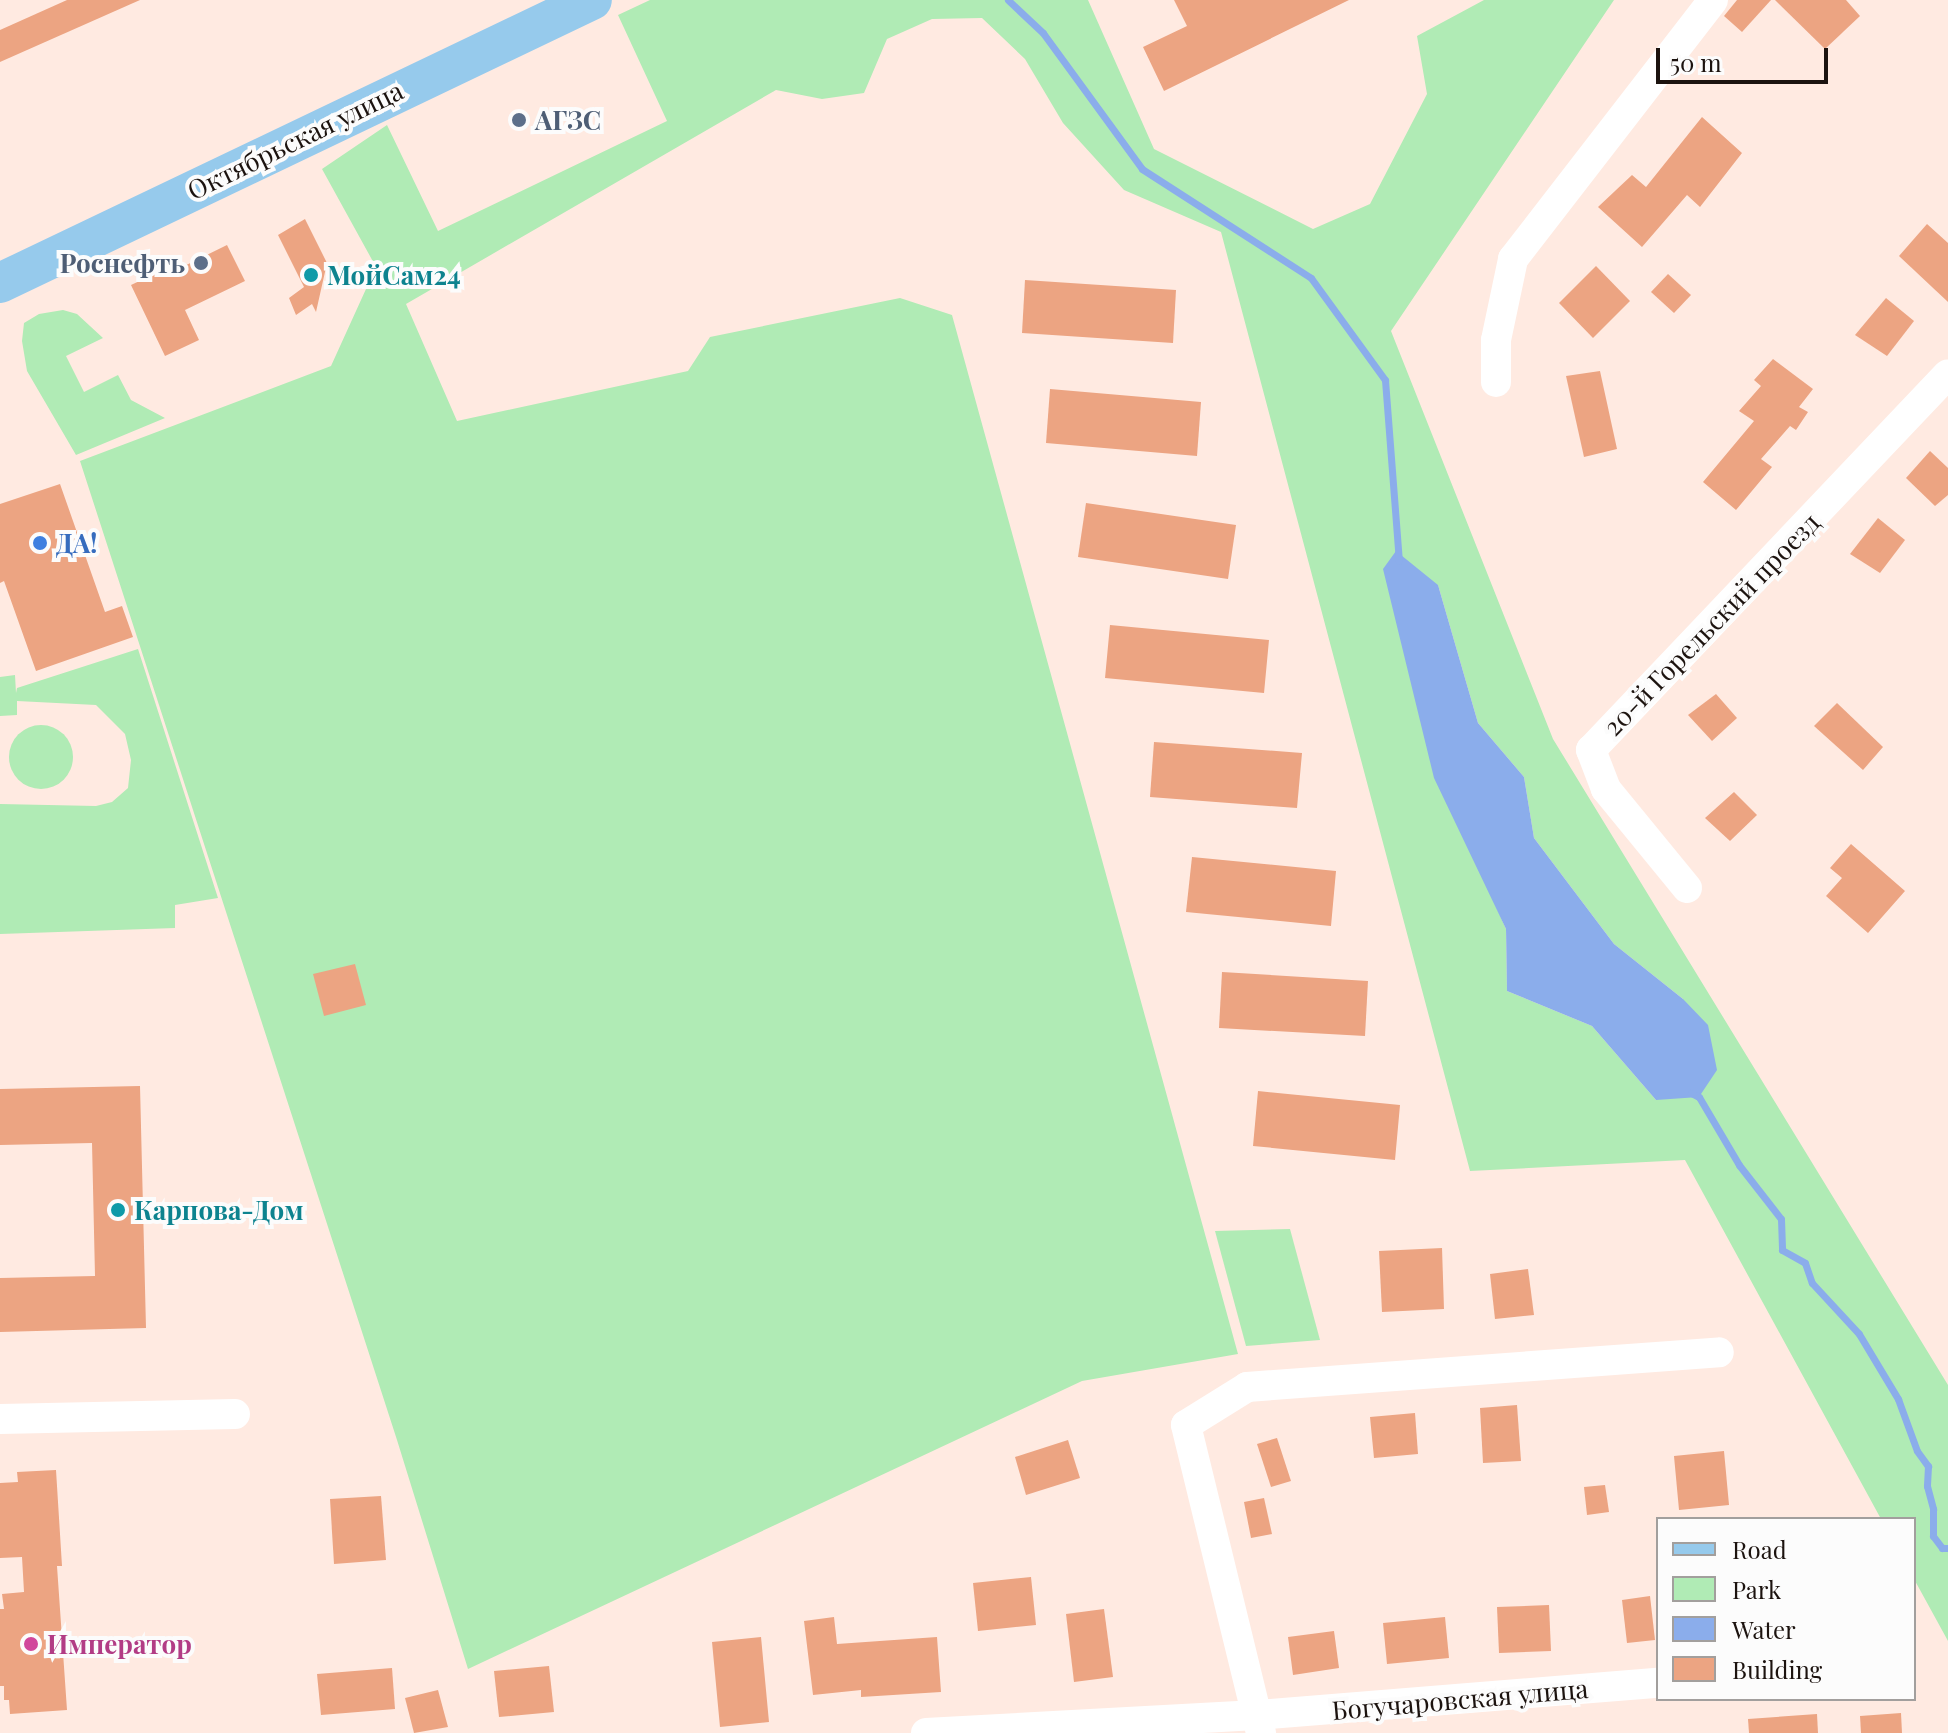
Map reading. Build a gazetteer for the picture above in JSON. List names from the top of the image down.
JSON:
{
  "streets": {
    "main road": ["Октябрьская улица"],
    "street": ["20-й Горельский проезд", "Богучаровская улица"]
  },
  "places": [
    "АГЗС",
    "Роснефть",
    "МойСам24",
    "ДА!",
    "Карпова-Дом",
    "Император"
  ],
  "legend": [
    "Road",
    "Park",
    "Water",
    "Building"
  ],
  "scale_bar": "50 m"
}
